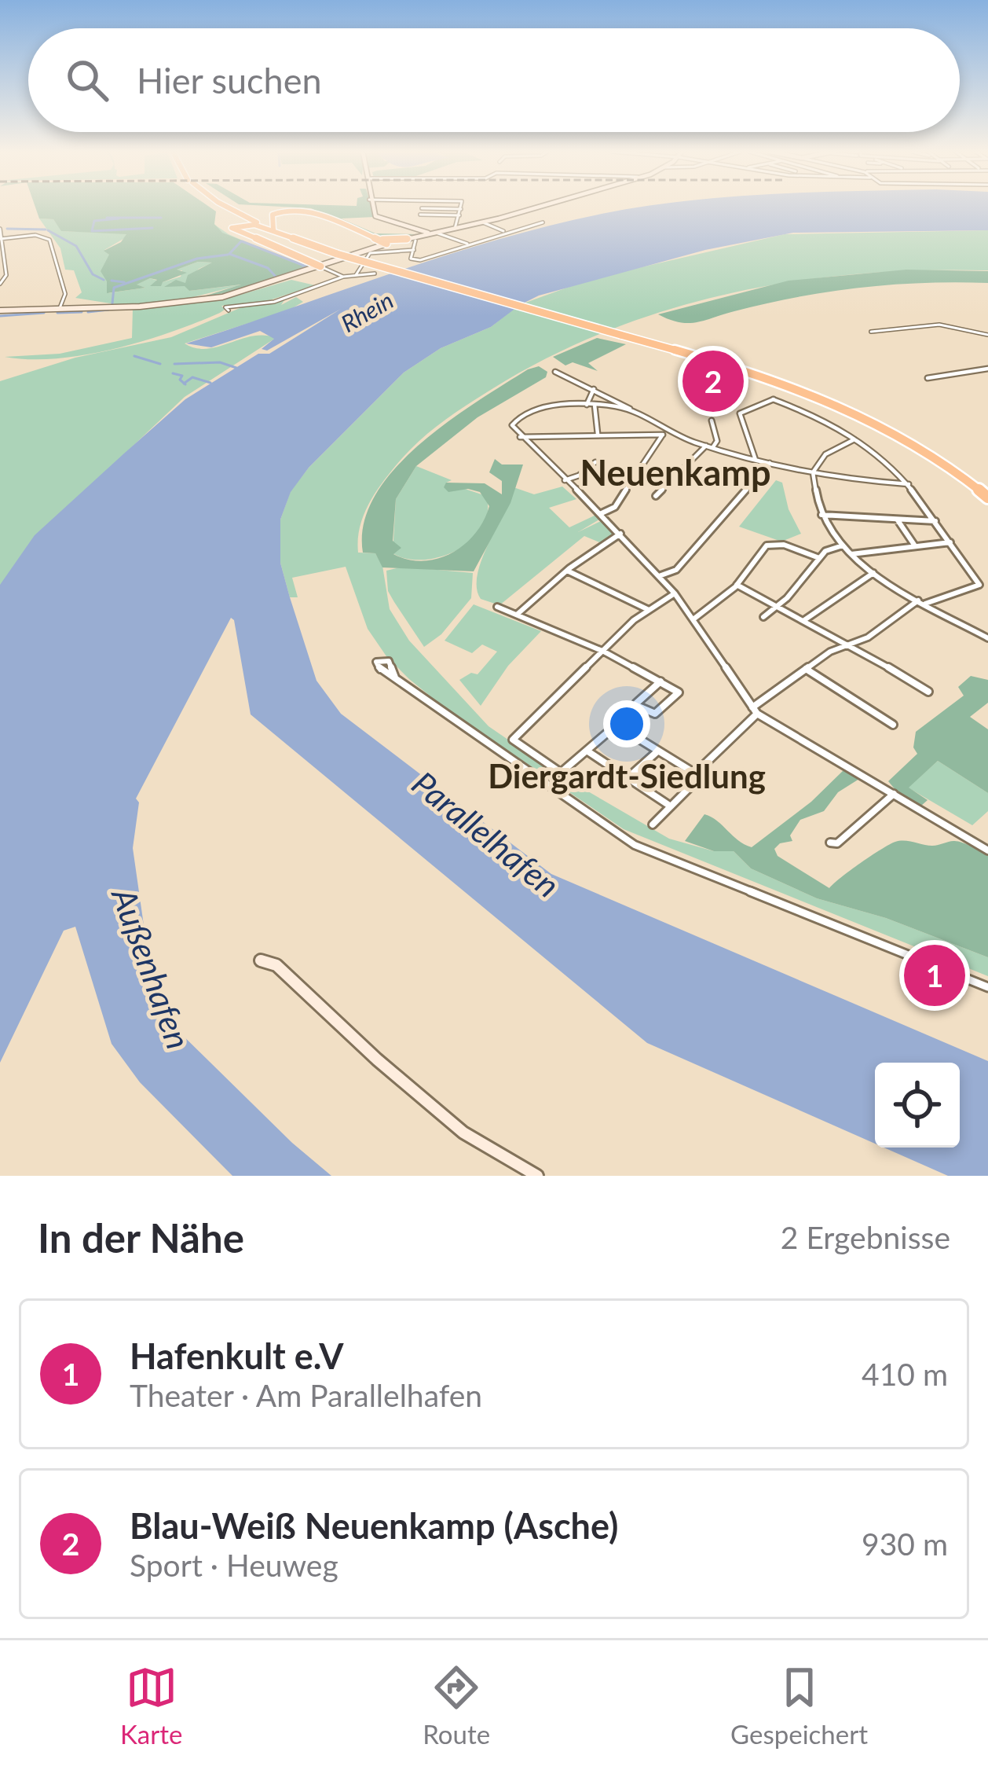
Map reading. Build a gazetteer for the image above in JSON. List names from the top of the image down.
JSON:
{
  "districts": ["Neuenkamp", "Diergardt-Siedlung"],
  "water": ["Rhein", "Parallelhafen", "Außenhafen"],
  "page": {
    "search": "Hier suchen",
    "pins": ["2", "1"],
    "heading": ["In der Nähe", "2 Ergebnisse"],
    "list": [
      {
        "mark": "1",
        "name": "Hafenkult e.V",
        "note": "Theater · Am Parallelhafen",
        "value": "410 m"
      },
      {
        "mark": "2",
        "name": "Blau-Weiß Neuenkamp (Asche)",
        "note": "Sport · Heuweg",
        "value": "930 m"
      }
    ],
    "nav": ["Karte", "Route", "Gespeichert"]
  }
}
